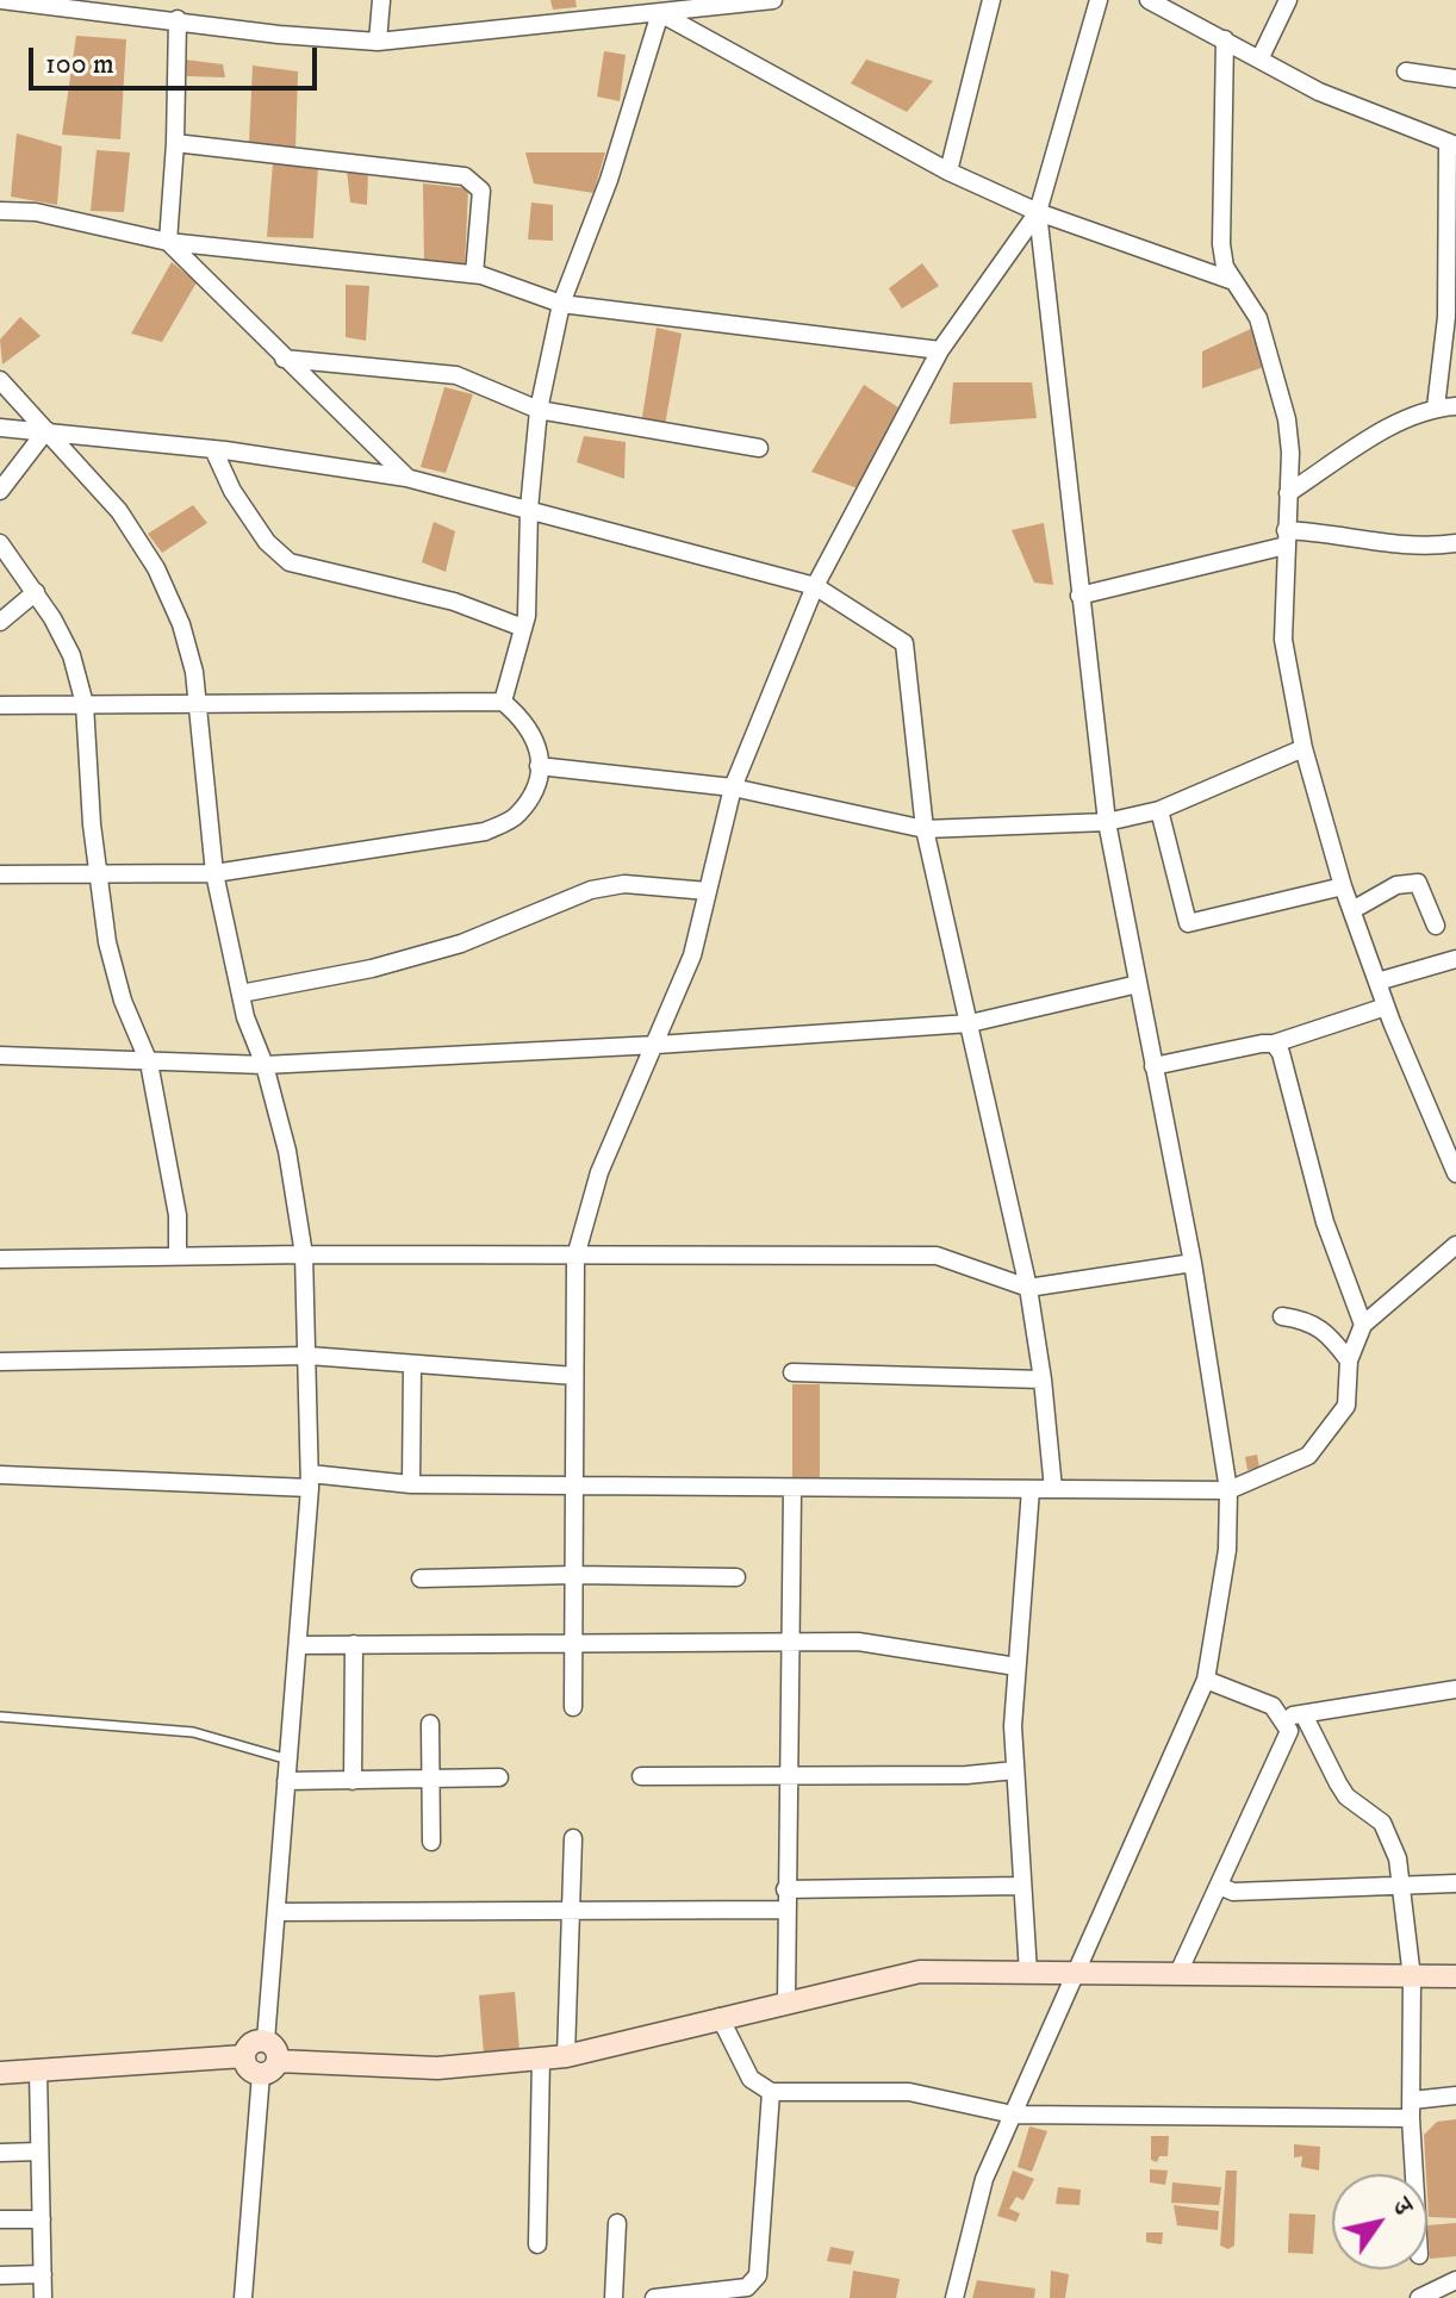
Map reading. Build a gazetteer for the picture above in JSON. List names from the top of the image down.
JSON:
{
  "scale_bar": "100 m",
  "north": "top right"
}
